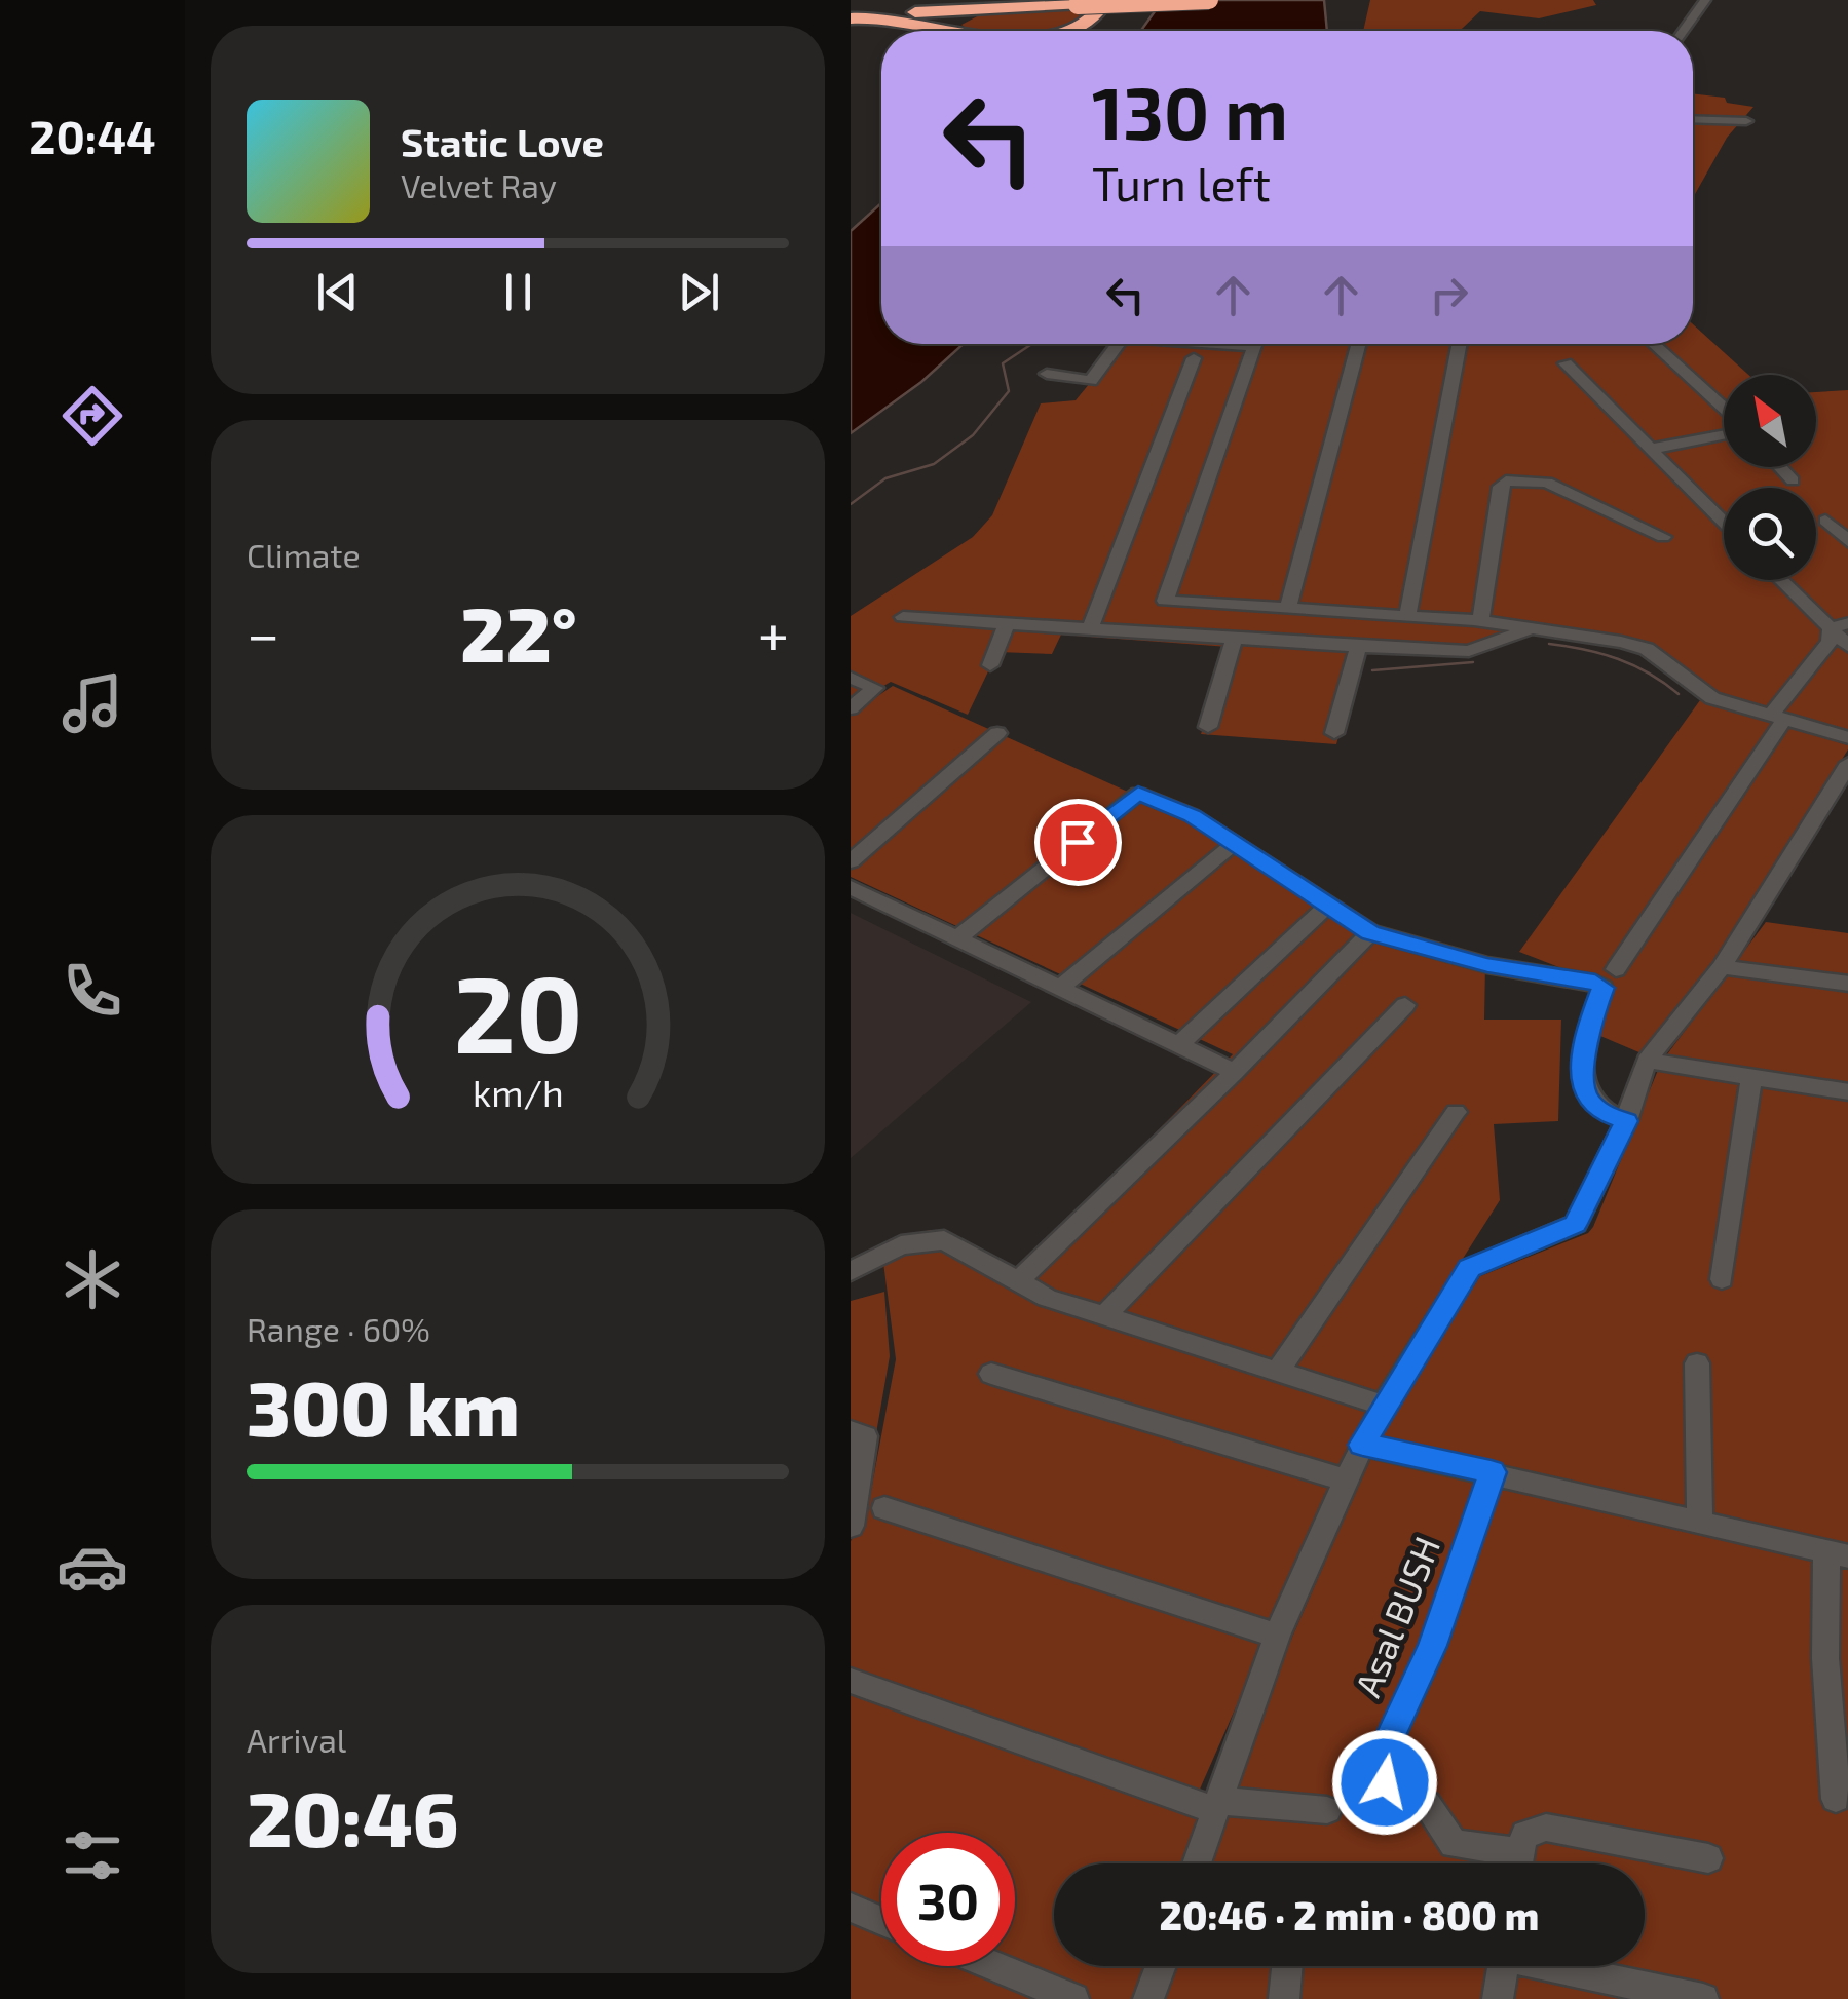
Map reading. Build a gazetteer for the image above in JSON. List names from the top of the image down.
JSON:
{
  "streets": {
    "street": ["Asal BUSH"]
  },
  "north": "top left",
  "page": {
    "tabs": "20:44",
    "turn": ["130 m", "Turn left"],
    "song": ["Static Love", "Velvet Ray"],
    "tile": [
      "Climate",
      ["Range · 60%", "300 km"],
      ["Arrival", "20:46"]
    ],
    "heat": ["−", "22°", "+"],
    "limit": "30",
    "trip": "20:46 · 2 min · 800 m",
    "gauge": ["20", "km/h"]
  }
}
